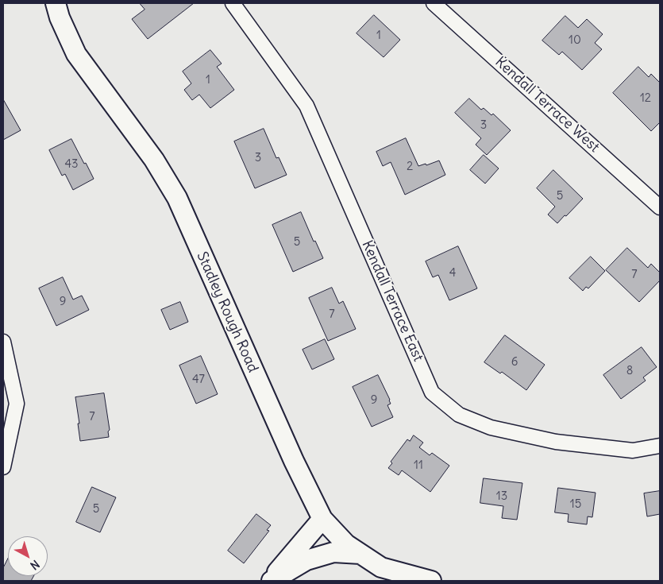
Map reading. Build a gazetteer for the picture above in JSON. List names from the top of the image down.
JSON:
{
  "streets": {
    "main road": ["Stadley Rough Road"],
    "street": ["Kendall Terrace West", "Kendall Terrace East"]
  },
  "house_numbers": [
    "1",
    "10",
    "1",
    "12",
    "3",
    "3",
    "43",
    "2",
    "5",
    "5",
    "4",
    "7",
    "9",
    "7",
    "6",
    "8",
    "47",
    "9",
    "7",
    "11",
    "13",
    "15",
    "5"
  ],
  "north": "bottom right"
}
